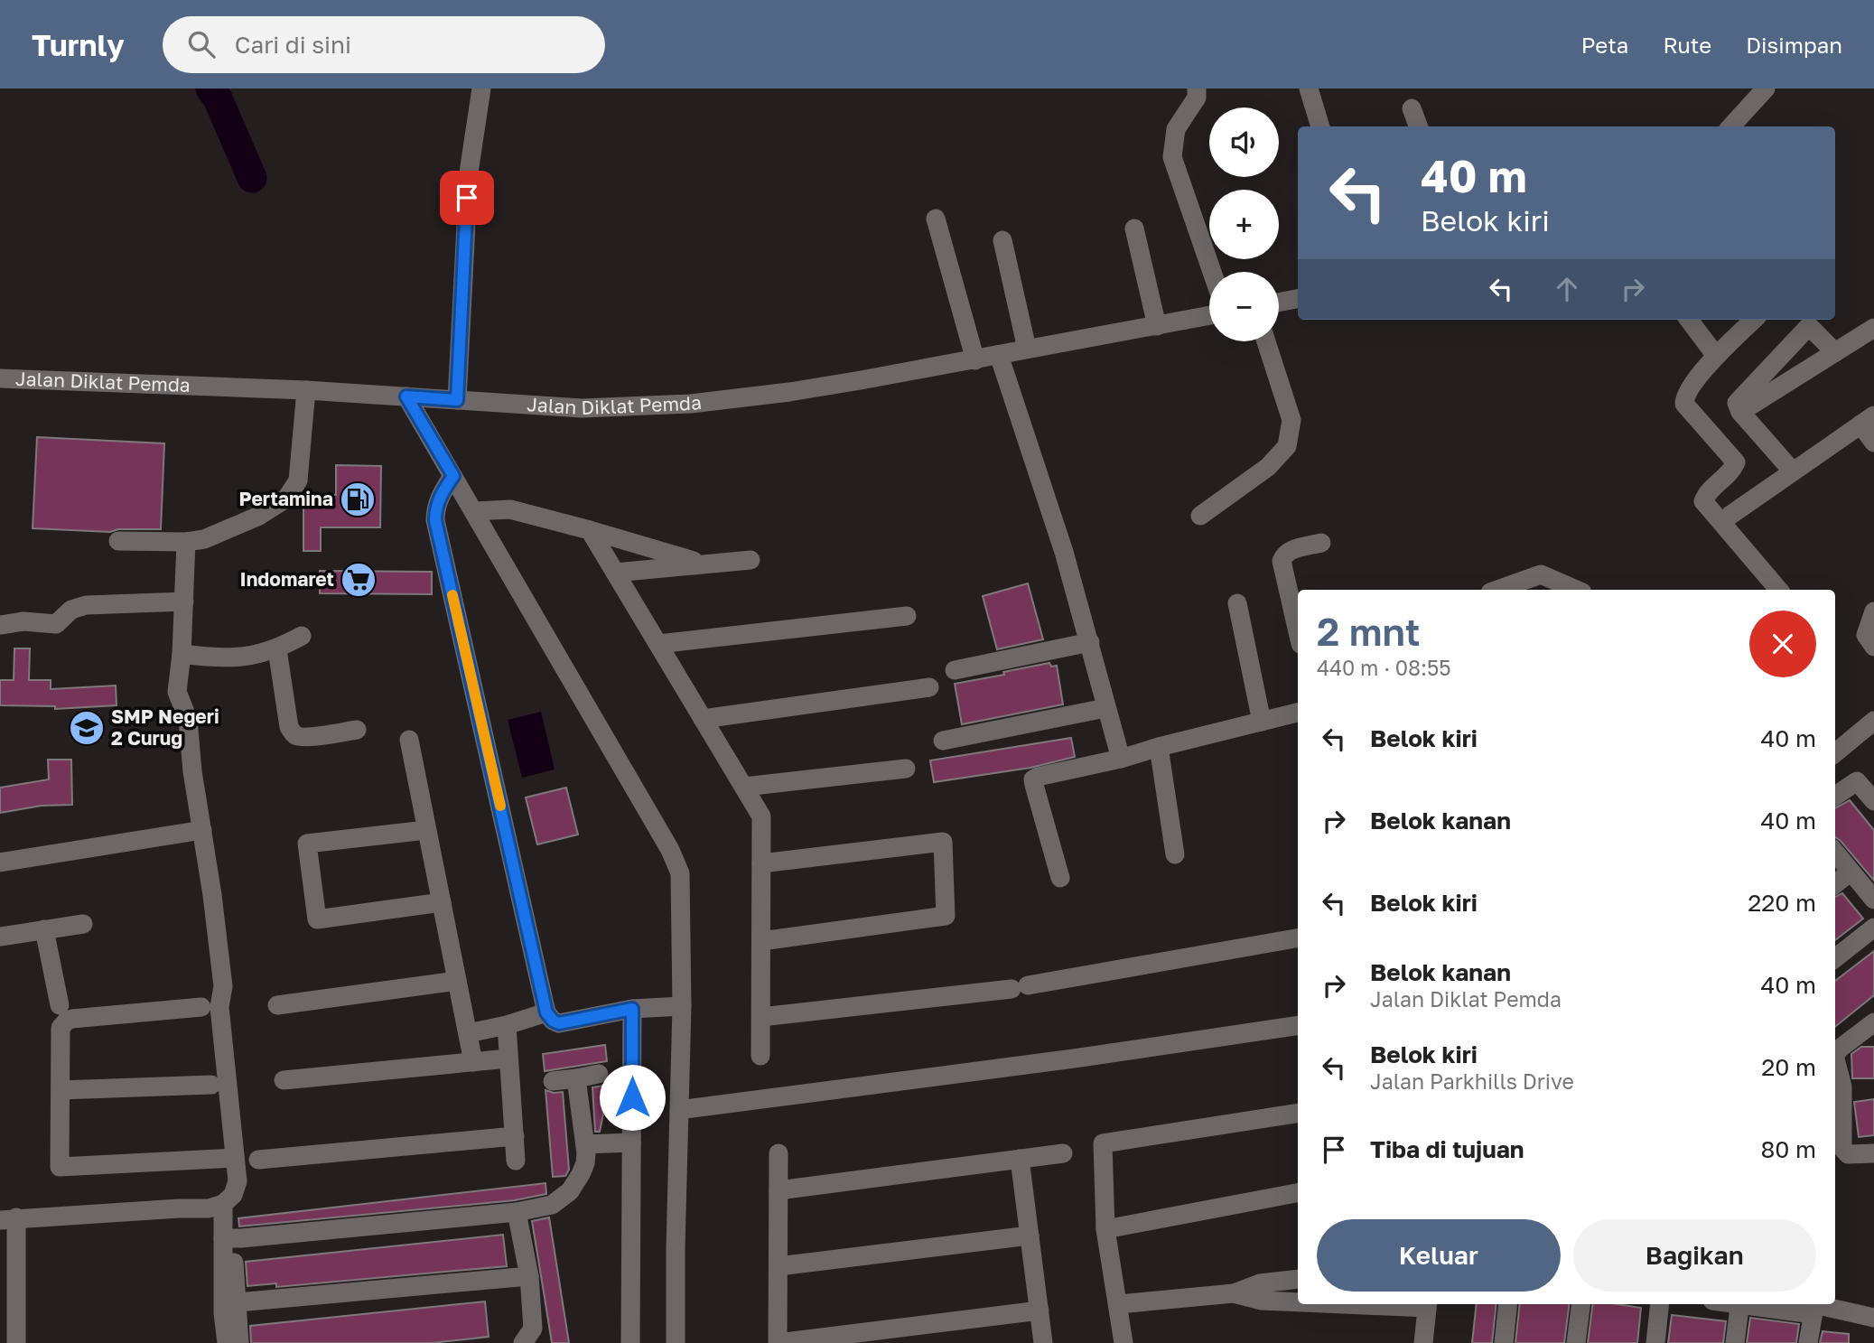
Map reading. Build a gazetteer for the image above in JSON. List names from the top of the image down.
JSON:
{
  "streets": {
    "street": ["Jalan Diklat Pemda"]
  },
  "places": {
    "fuel station": ["Pertamina"],
    "supermarket": ["Indomaret"],
    "school or university": ["SMP Negeri 2 Curug"]
  },
  "page": {
    "header": "Turnly",
    "search": "Cari di sini",
    "nav": ["Peta", "Rute", "Disimpan"],
    "map_buttons": ["+", "−"],
    "turn": ["40 m", "Belok kiri"],
    "heading": ["2 mnt", "440 m · 08:55"],
    "list": [
      {
        "name": "Belok kiri",
        "value": "40 m"
      },
      {
        "name": "Belok kanan",
        "value": "40 m"
      },
      {
        "name": "Belok kiri",
        "value": "220 m"
      },
      {
        "name": "Belok kanan",
        "note": "Jalan Diklat Pemda",
        "value": "40 m"
      },
      {
        "name": "Belok kiri",
        "note": "Jalan Parkhills Drive",
        "value": "20 m"
      },
      {
        "name": "Tiba di tujuan",
        "value": "80 m"
      }
    ],
    "buttons": ["Keluar", "Bagikan"]
  }
}
